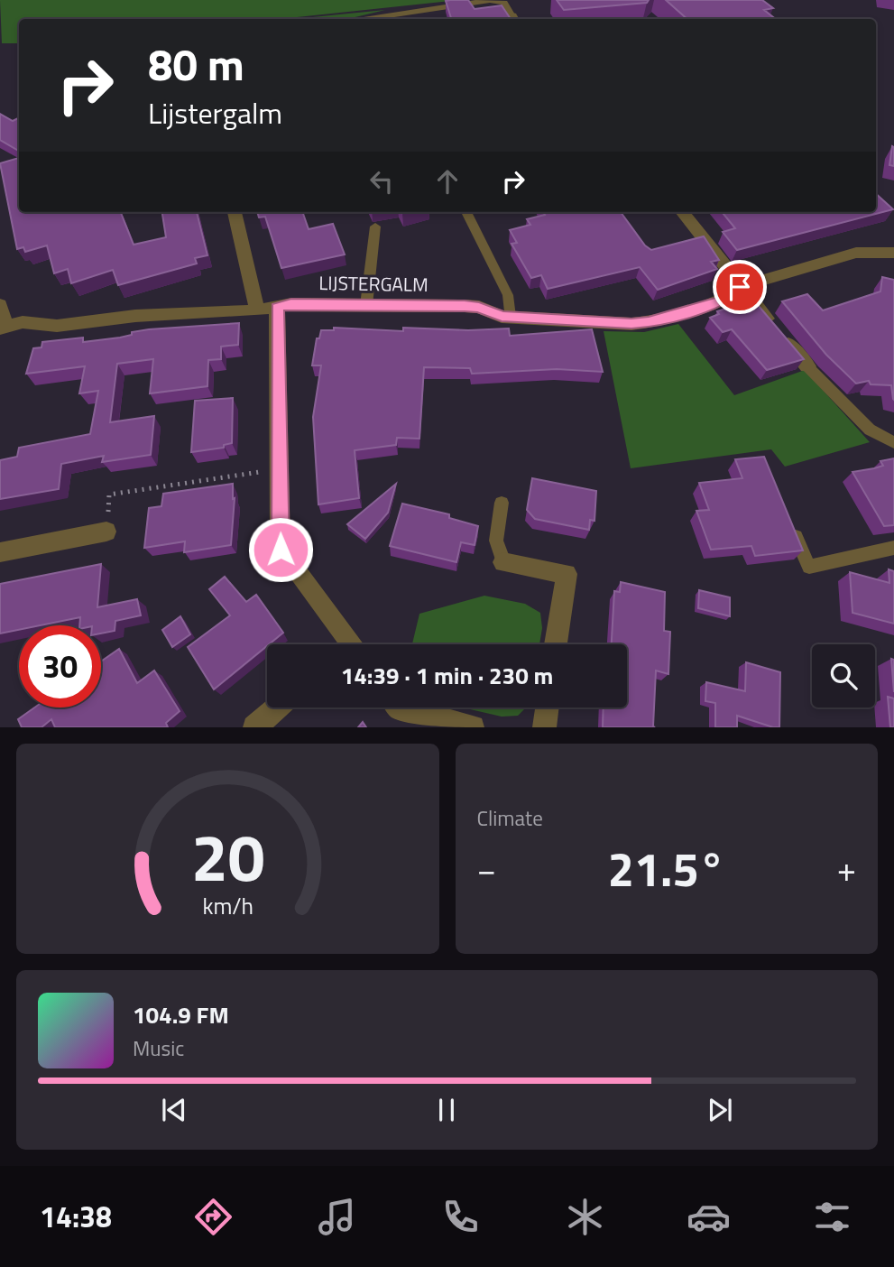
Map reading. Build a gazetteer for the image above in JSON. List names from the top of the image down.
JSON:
{
  "streets": {
    "street": ["LIJSTERGALM"]
  },
  "page": {
    "turn": ["80 m", "Lijstergalm"],
    "limit": "30",
    "trip": "14:39 · 1 min · 230 m",
    "tile": "Climate",
    "heat": ["−", "21.5°", "+"],
    "song": ["104.9 FM", "Music"],
    "tabs": "14:38",
    "gauge": ["20", "km/h"]
  }
}
